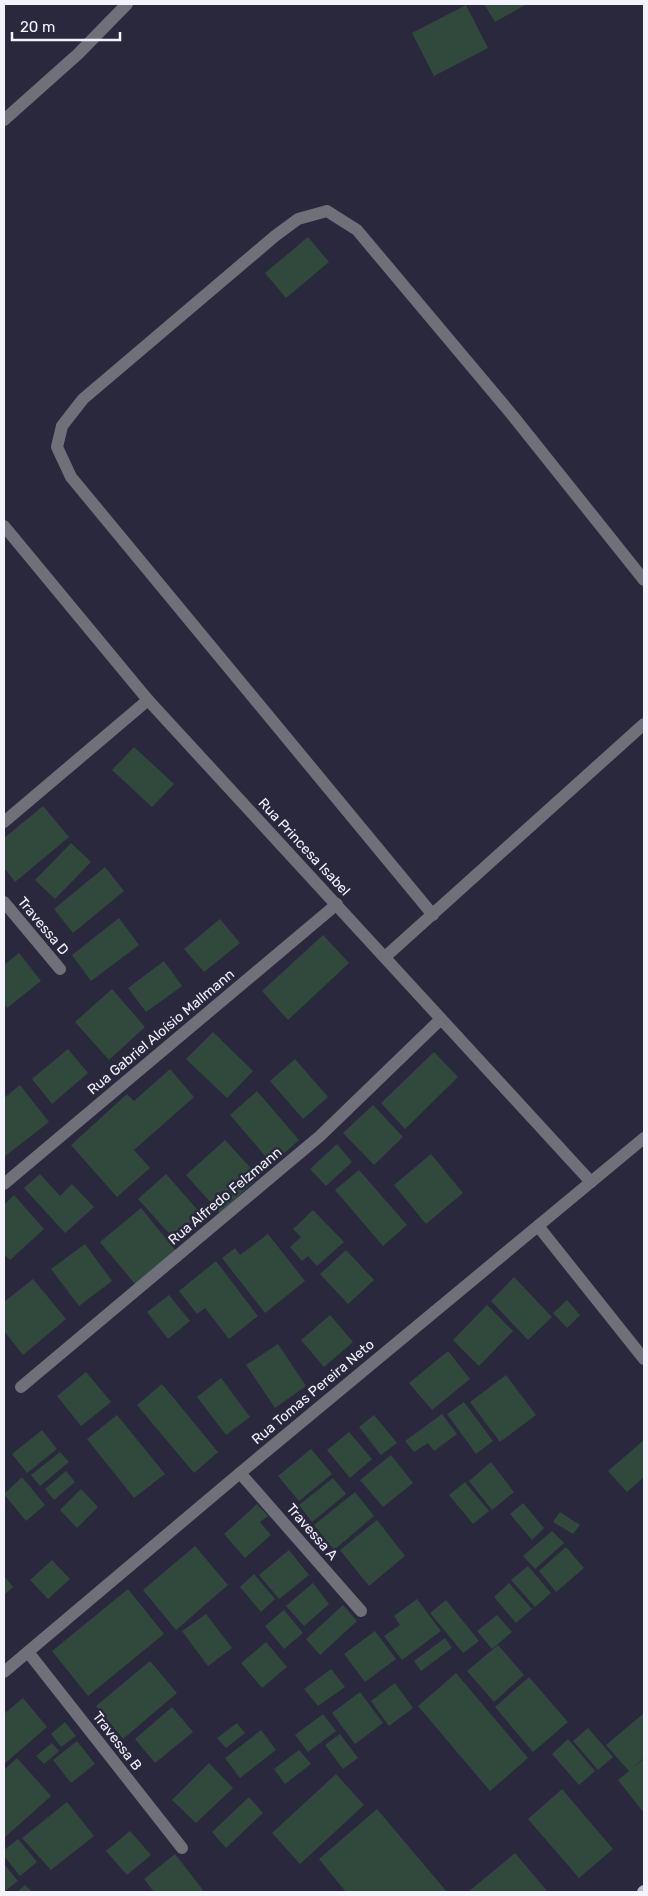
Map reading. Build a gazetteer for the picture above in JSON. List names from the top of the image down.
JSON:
{
  "streets": {
    "street": [
      "Rua Princesa Isabel",
      "Travessa D",
      "Rua Gabriel Aloísio Mallmann",
      "Rua Alfredo Felzmann",
      "Rua Tomas Pereira Neto",
      "Travessa A",
      "Travessa B"
    ]
  },
  "crossings": [
    ["Rua Princesa Isabel", "Rua Gabriel Aloísio Mallmann"],
    ["Rua Princesa Isabel", "Rua Alfredo Felzmann"],
    ["Rua Princesa Isabel", "Rua Tomas Pereira Neto"],
    ["Rua Tomas Pereira Neto", "Travessa A"],
    ["Rua Tomas Pereira Neto", "Travessa B"]
  ],
  "scale_bar": "20 m"
}
